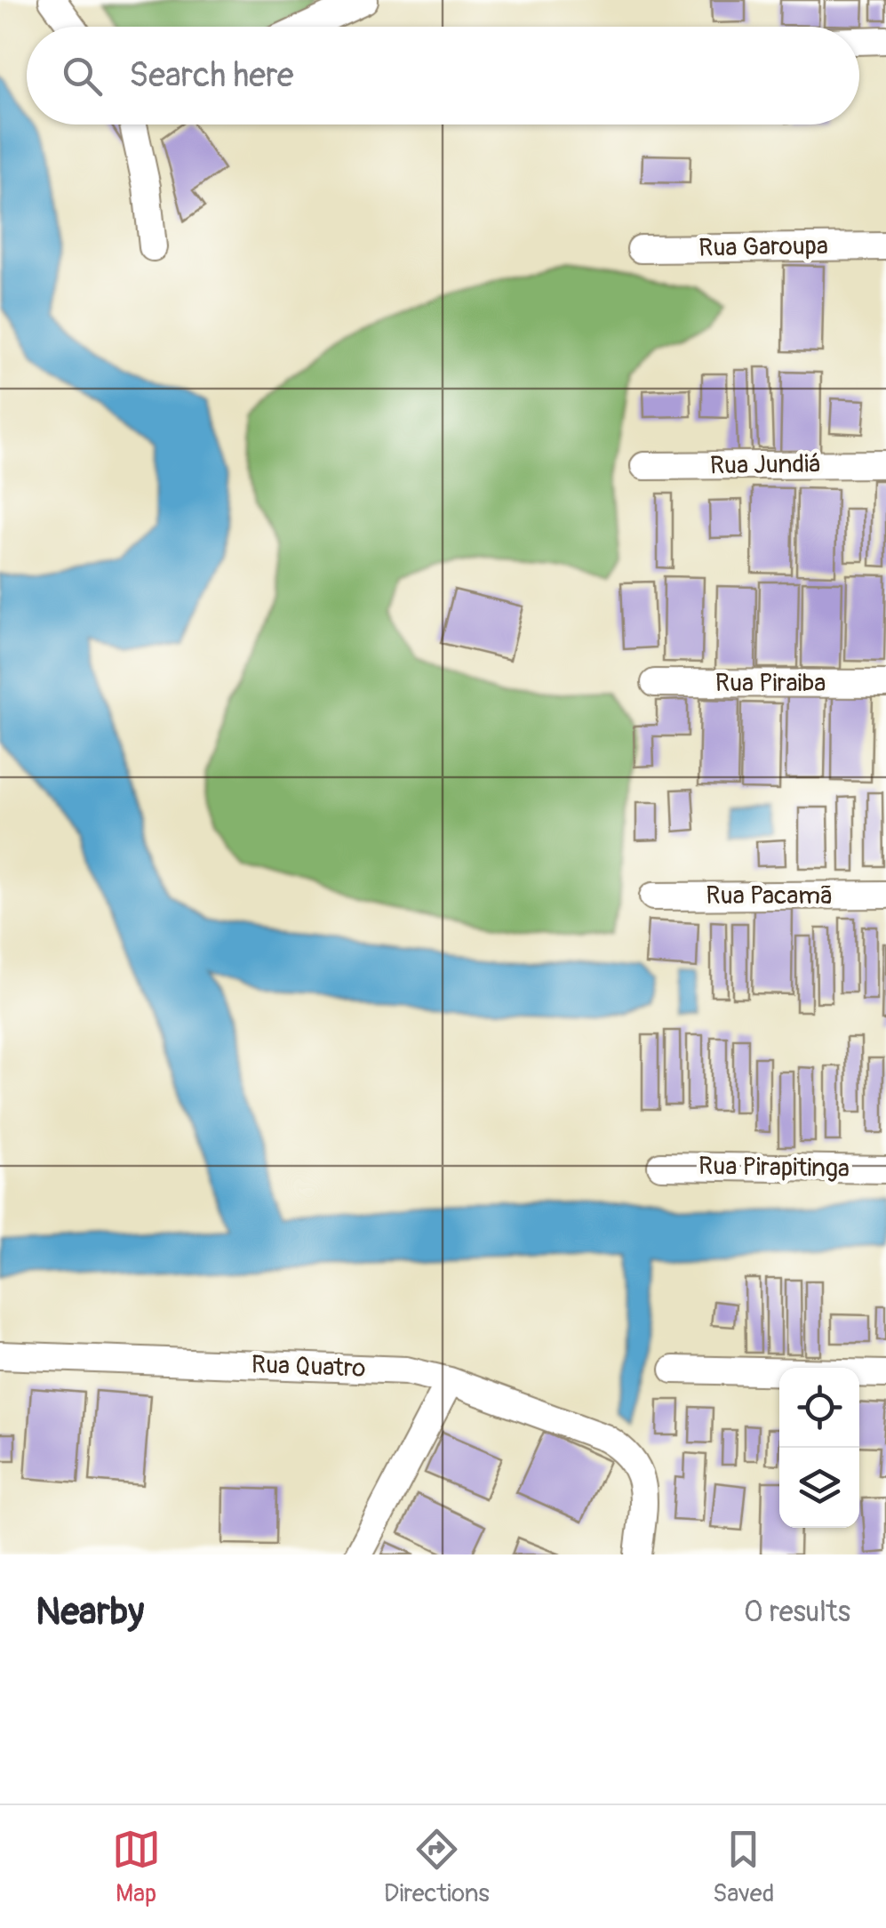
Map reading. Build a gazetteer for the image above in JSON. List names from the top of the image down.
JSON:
{
  "streets": {
    "street": [
      "Rua Garoupa",
      "Rua Jundiá",
      "Rua Piraiba",
      "Rua Pacamã",
      "Rua Pirapitinga",
      "Rua Quatro"
    ]
  },
  "page": {
    "search": "Search here",
    "heading": ["Nearby", "0 results"],
    "nav": ["Map", "Directions", "Saved"]
  }
}
